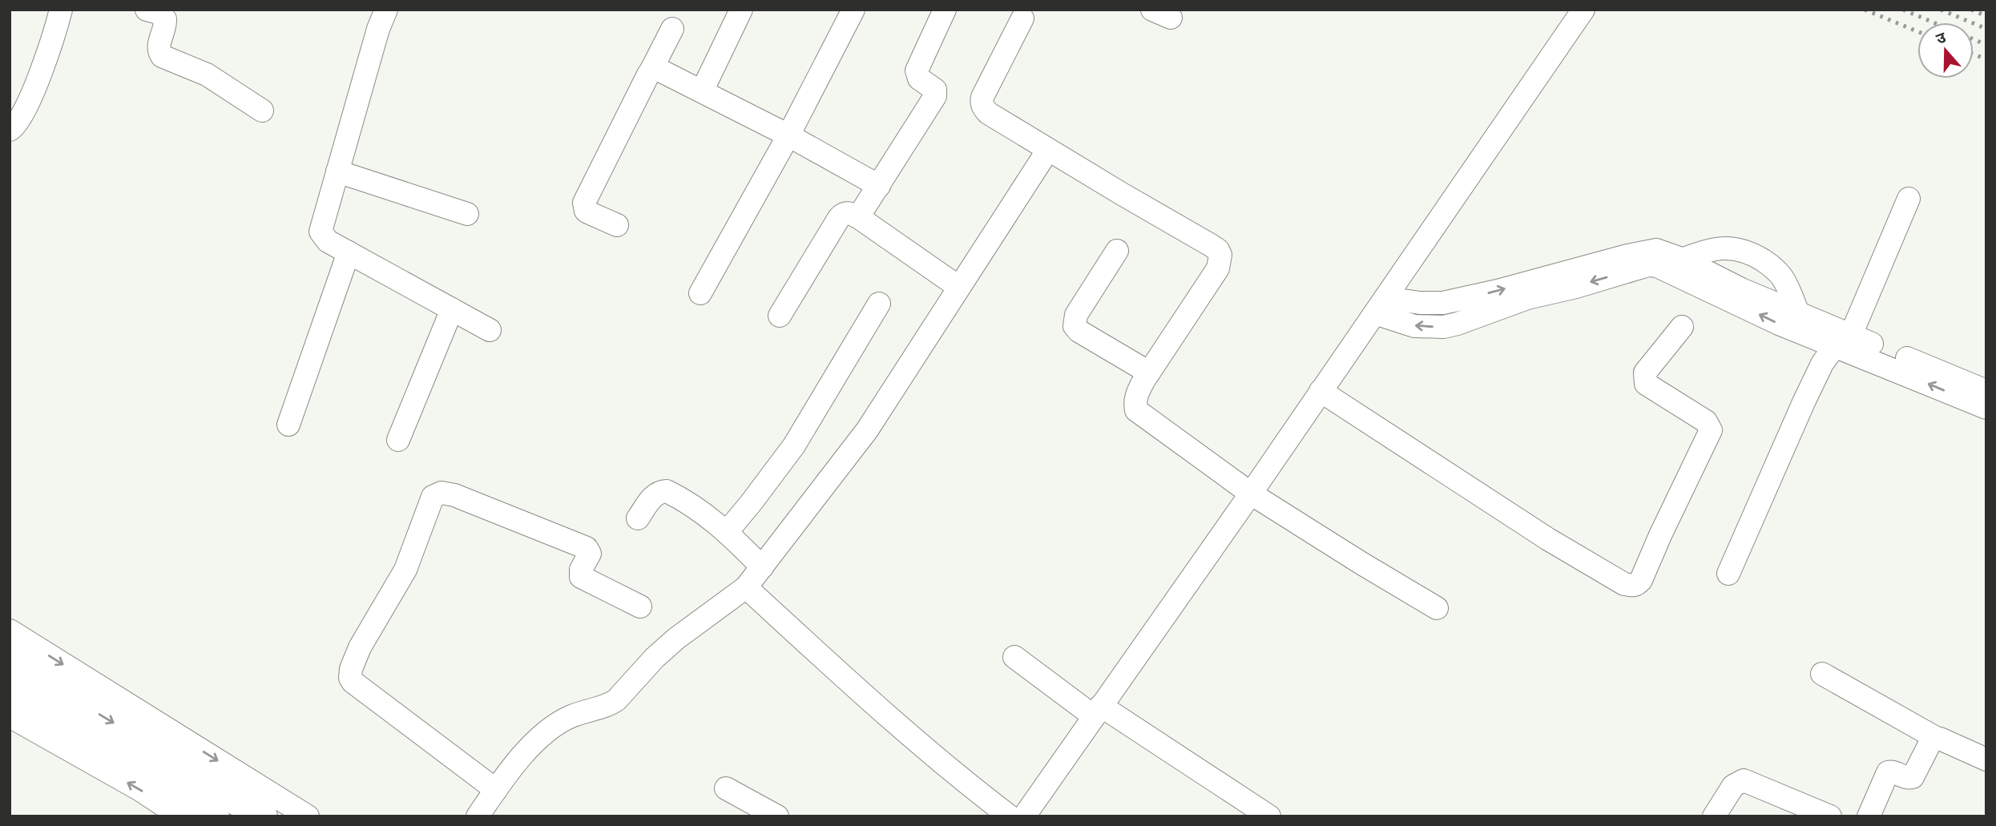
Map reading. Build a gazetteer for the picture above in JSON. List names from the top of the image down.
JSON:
{
  "north": "top"
}
